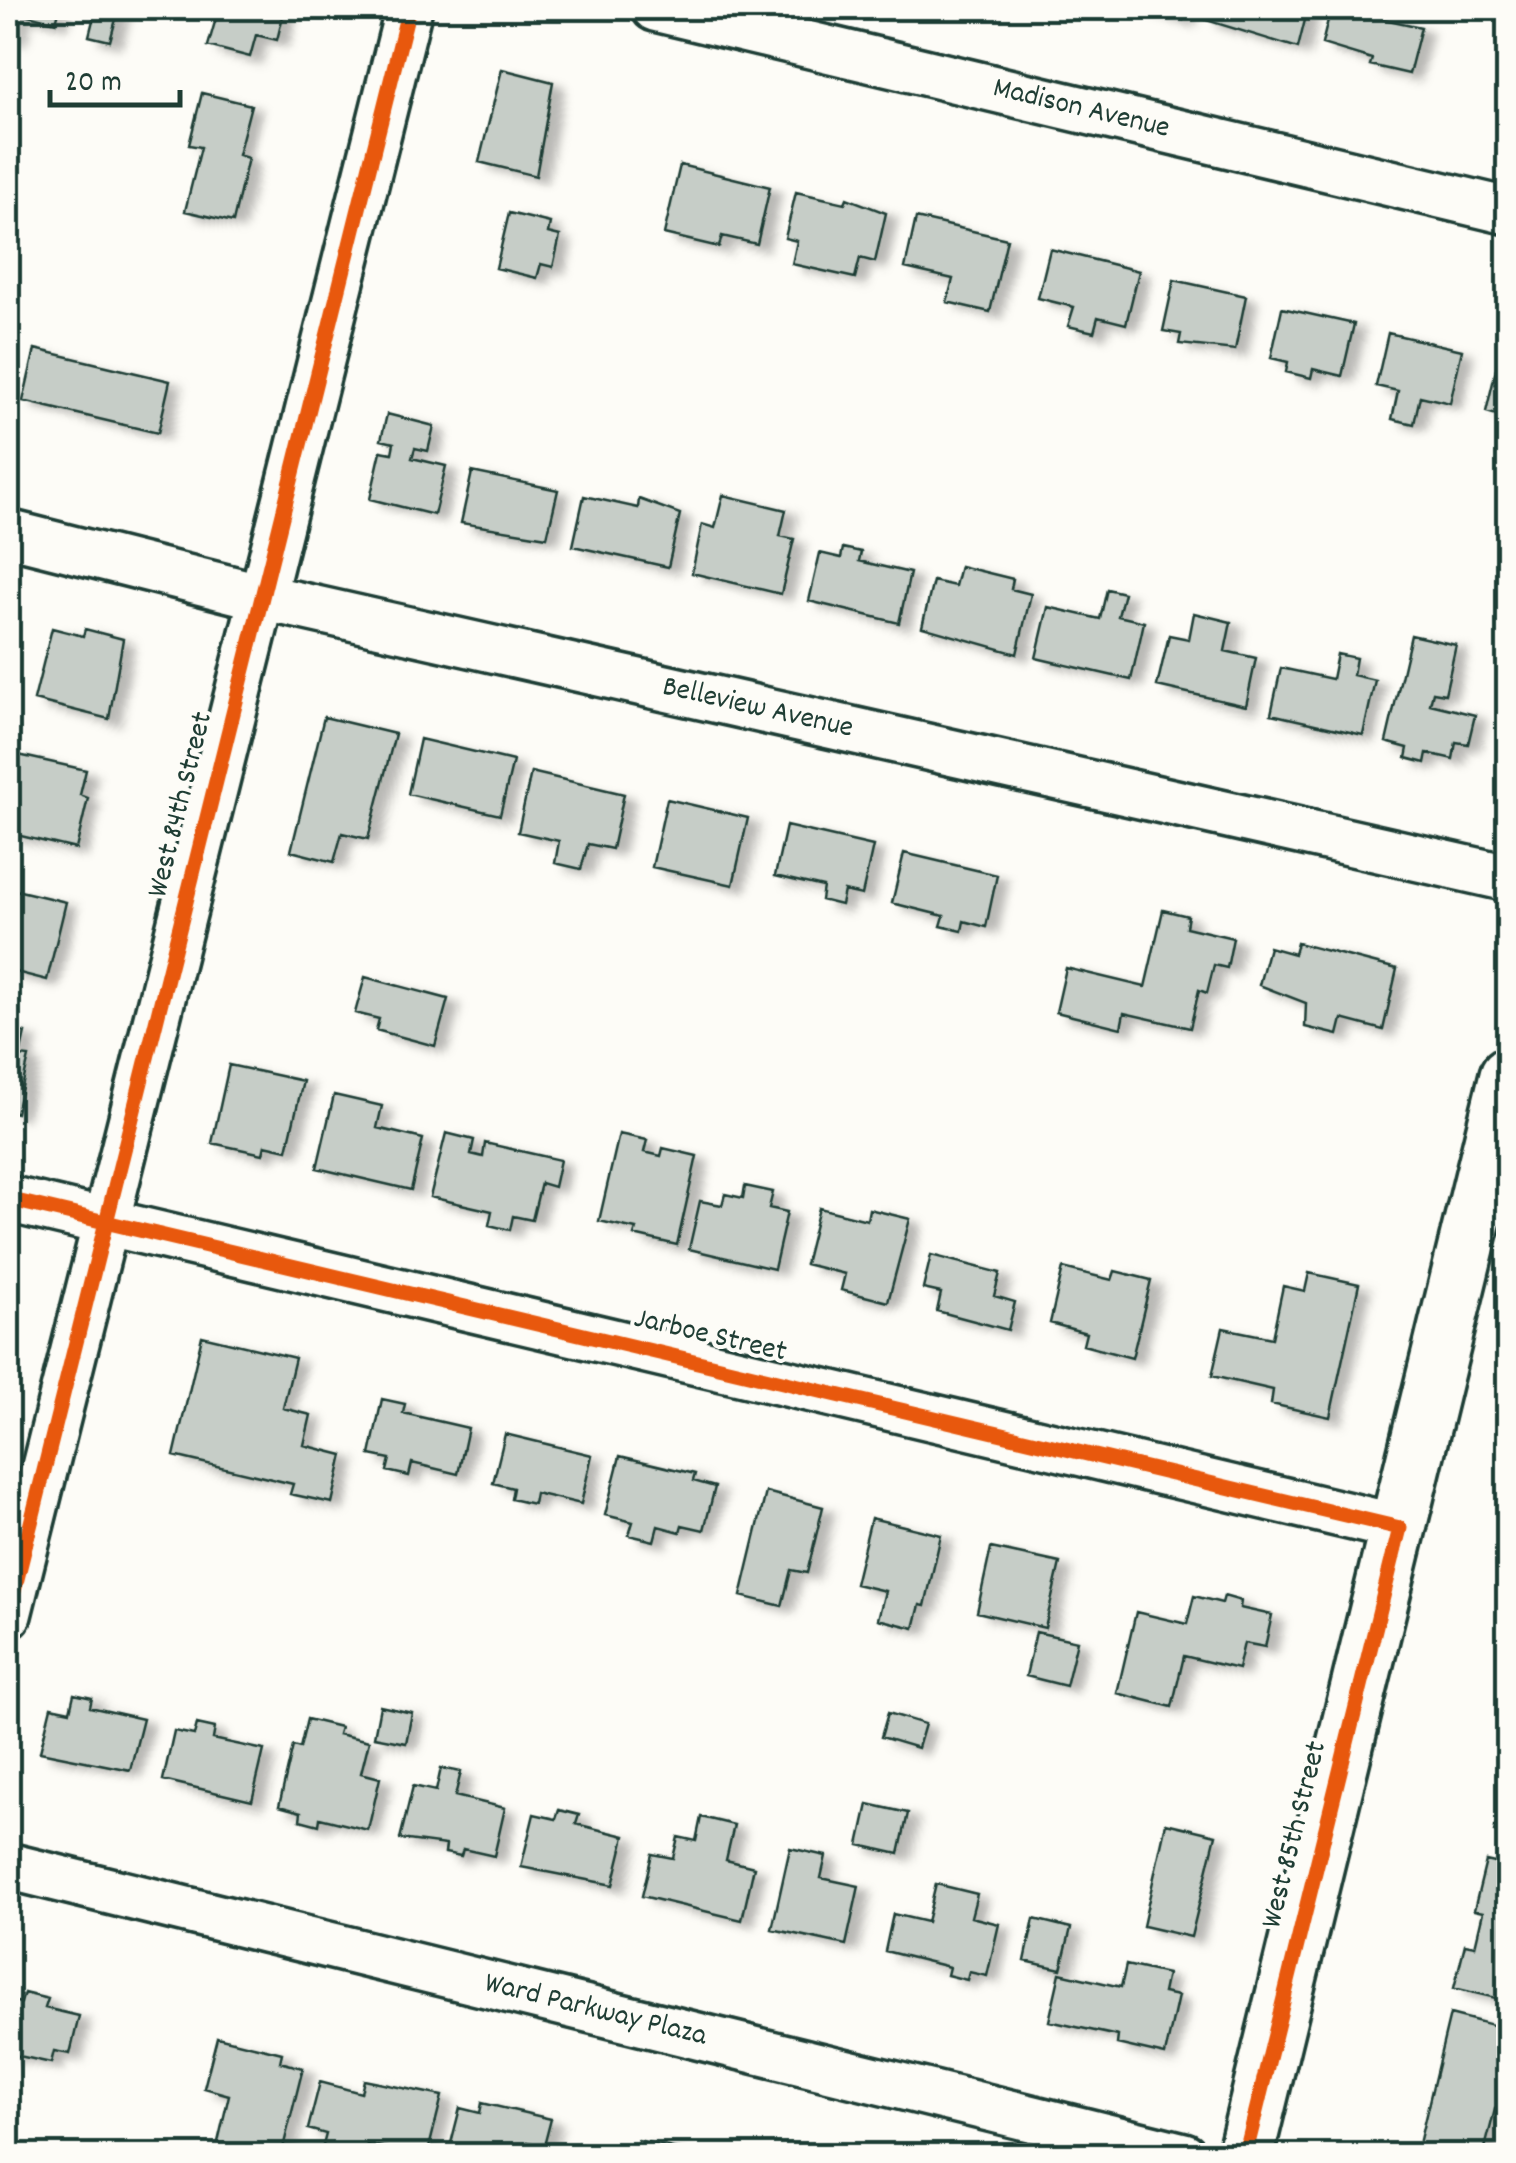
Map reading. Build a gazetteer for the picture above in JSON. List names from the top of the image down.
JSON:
{
  "streets": {
    "main road": ["West 85th Street"],
    "street": [
      "Madison Avenue",
      "Belleview Avenue",
      "West 84th Street",
      "Jarboe Street",
      "Ward Parkway Plaza"
    ]
  },
  "crossings": [
    ["Belleview Avenue", "West 84th Street"],
    ["West 84th Street", "Jarboe Street"],
    ["Jarboe Street", "West 85th Street"]
  ],
  "scale_bar": "20 m"
}
